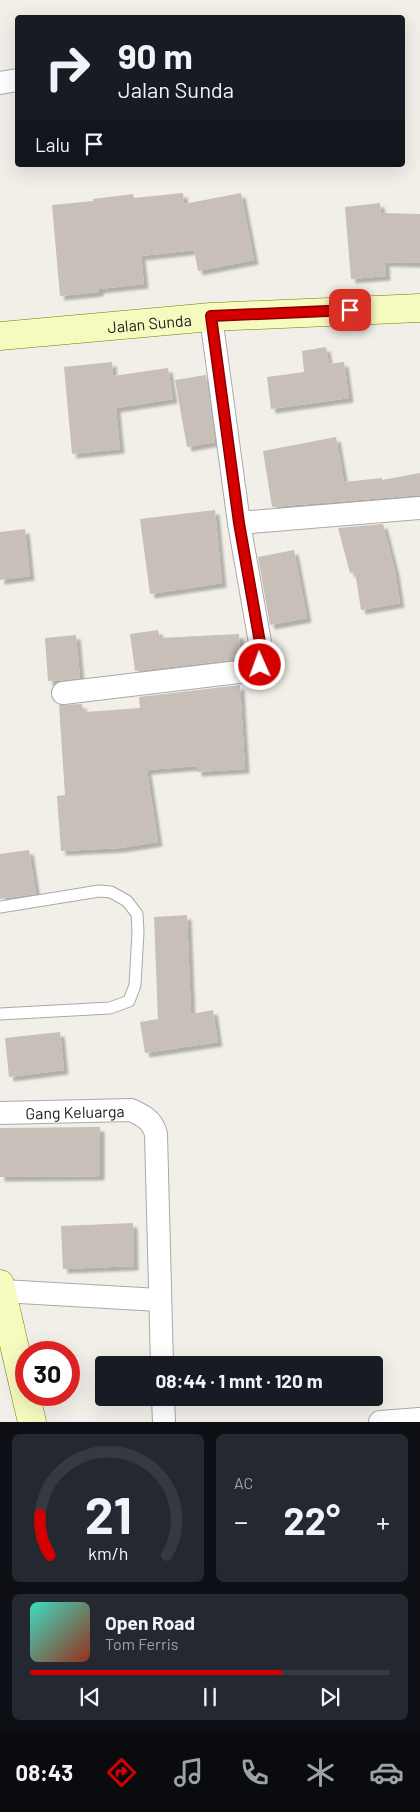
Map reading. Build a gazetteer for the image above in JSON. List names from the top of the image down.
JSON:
{
  "streets": {
    "street": ["Jalan Sunda", "Gang Keluarga"]
  },
  "page": {
    "turn": ["90 m", "Jalan Sunda"],
    "then": "Lalu",
    "limit": "30",
    "trip": "08:44 · 1 mnt · 120 m",
    "tile": "AC",
    "heat": ["−", "22°", "+"],
    "song": ["Open Road", "Tom Ferris"],
    "tabs": "08:43",
    "gauge": ["21", "km/h"]
  }
}
